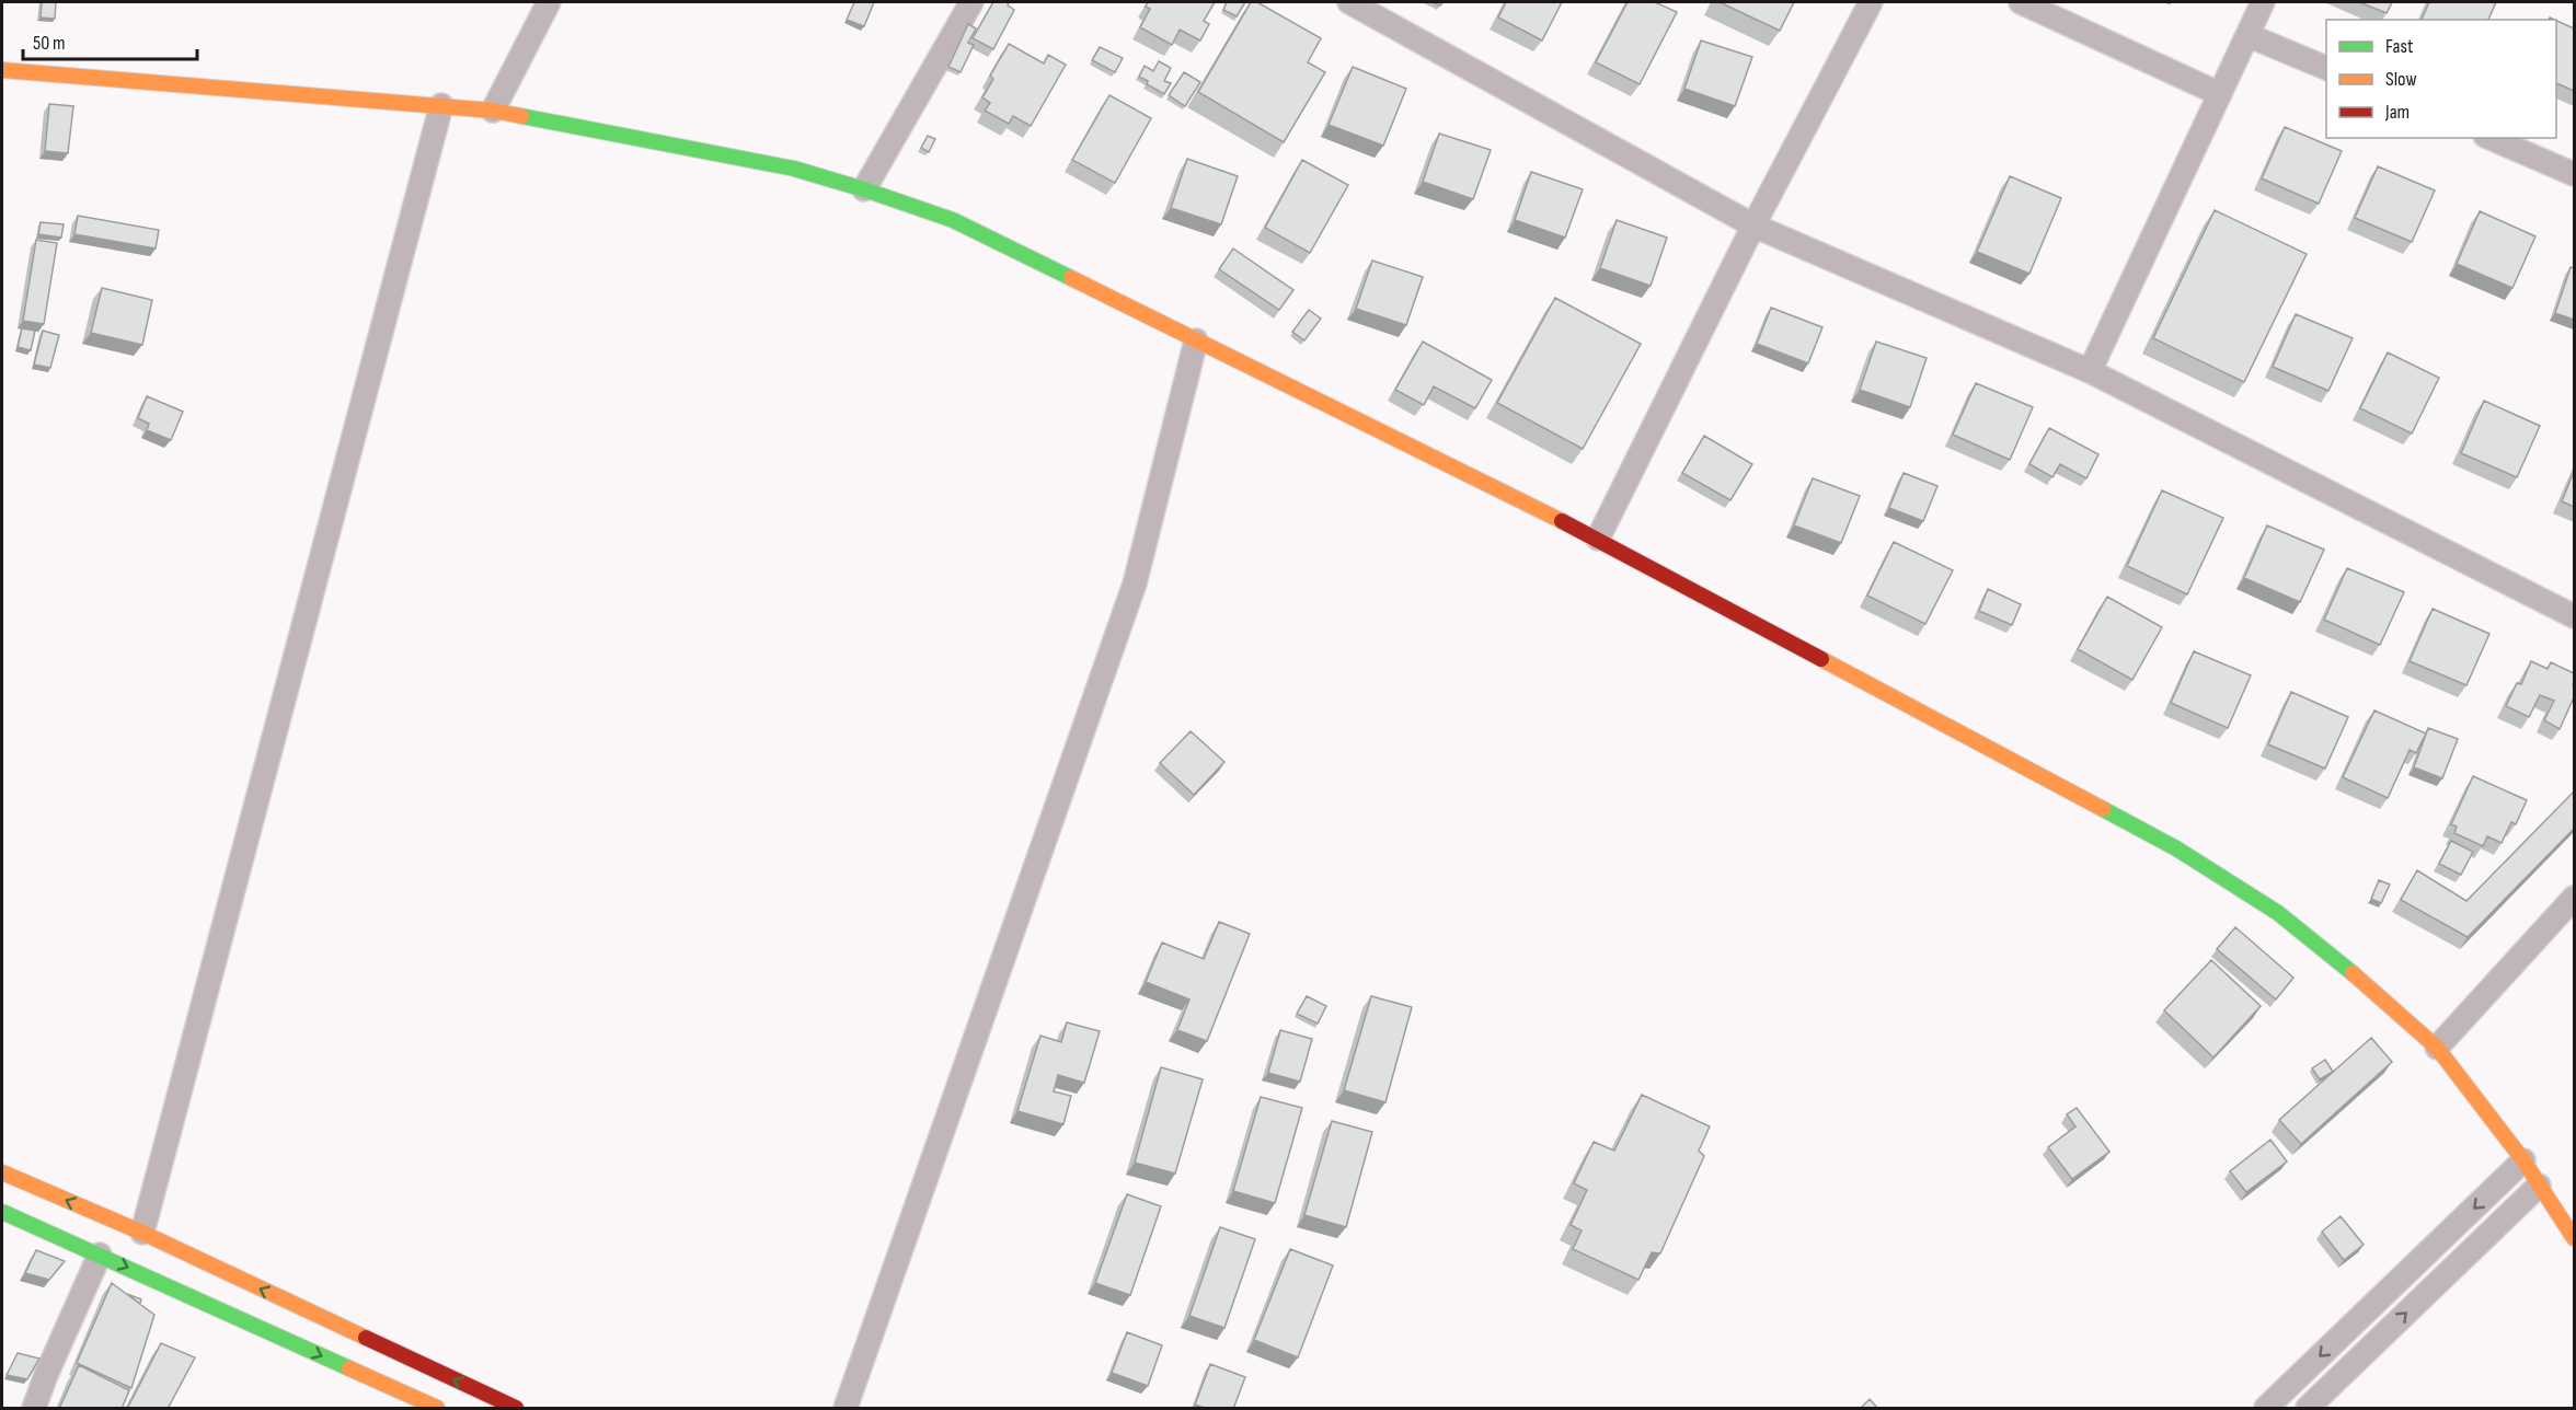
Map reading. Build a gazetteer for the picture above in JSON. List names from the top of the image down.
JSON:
{
  "legend": ["Fast", "Slow", "Jam"],
  "scale_bar": "50 m"
}
